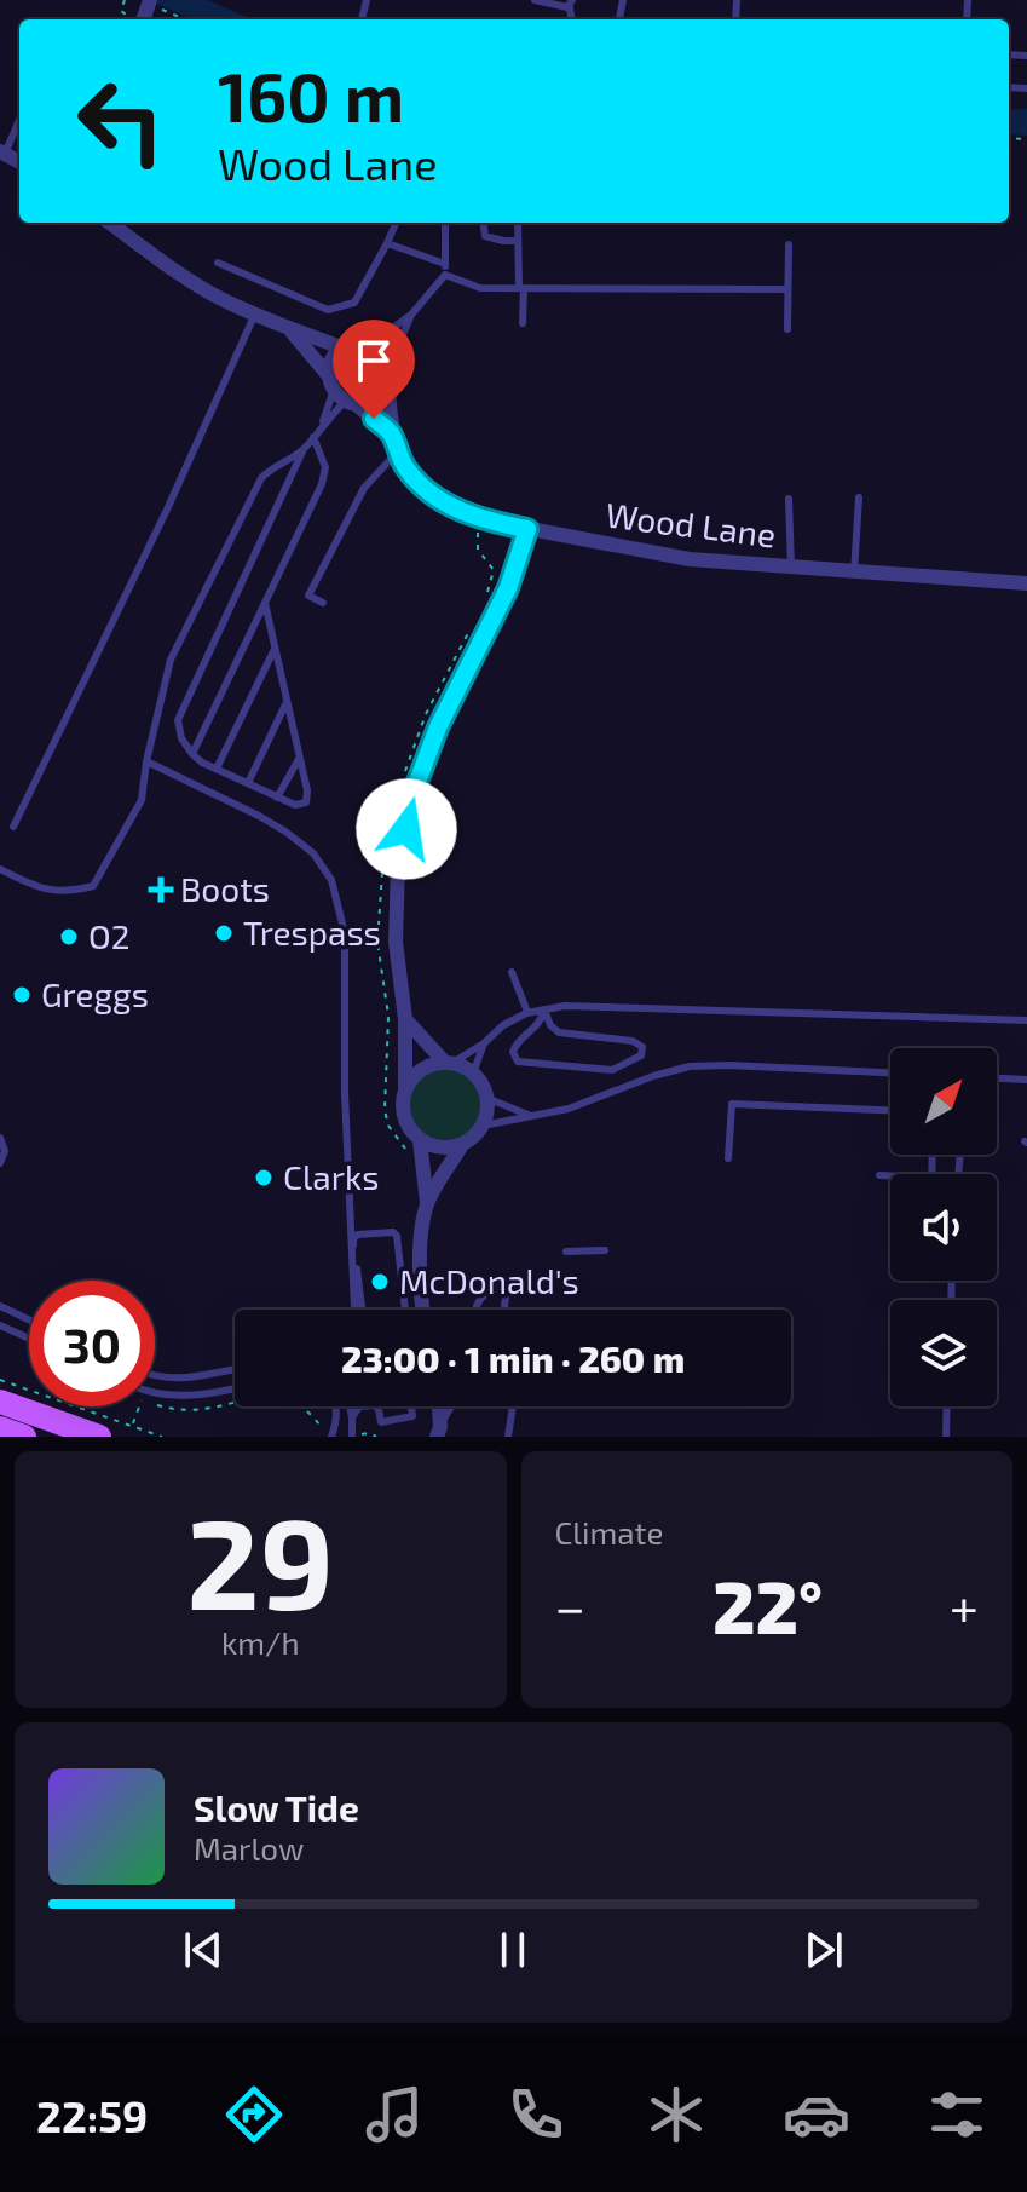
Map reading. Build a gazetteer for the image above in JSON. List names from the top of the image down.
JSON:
{
  "streets": {
    "street": ["Wood Lane"]
  },
  "places": {
    "health": ["Boots"],
    "other": [
      "Trespass",
      "O2",
      "Greggs",
      "Clarks",
      "McDonald's"
    ]
  },
  "north": "top right",
  "page": {
    "turn": ["160 m", "Wood Lane"],
    "limit": "30",
    "trip": "23:00 · 1 min · 260 m",
    "tile": [
      ["29", "km/h"],
      "Climate"
    ],
    "heat": ["−", "22°", "+"],
    "song": ["Slow Tide", "Marlow"],
    "tabs": "22:59"
  }
}
